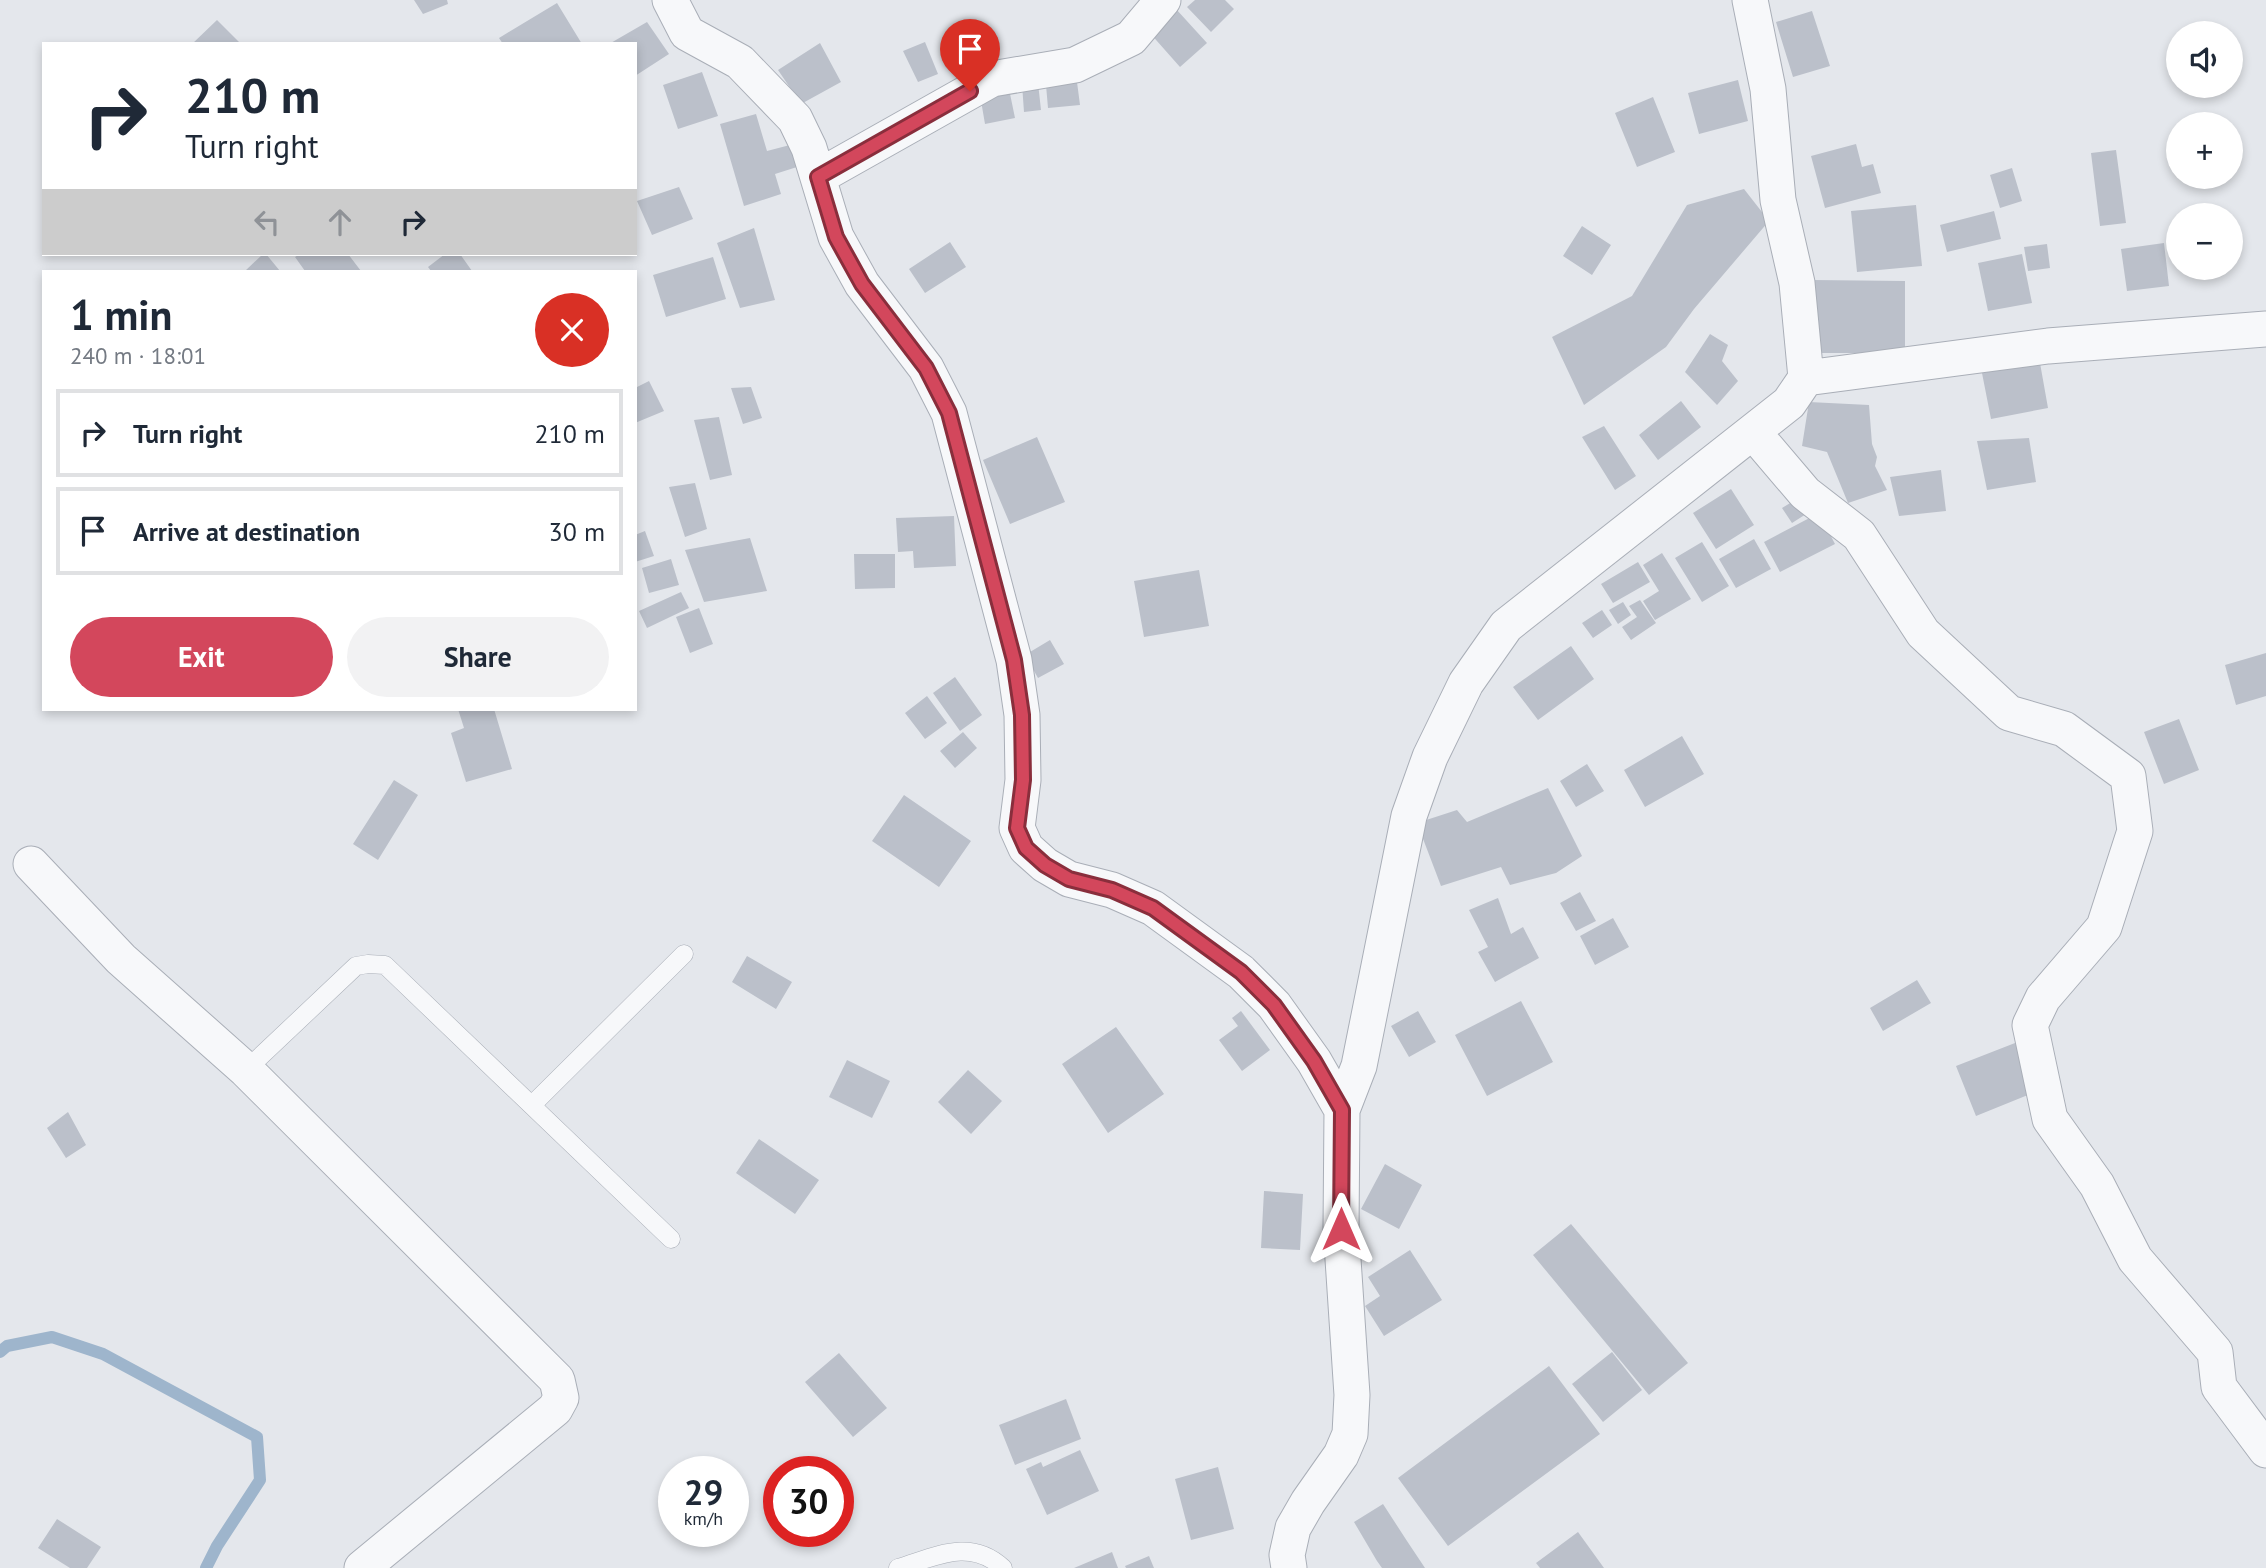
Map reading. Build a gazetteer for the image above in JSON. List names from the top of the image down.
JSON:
{
  "page": {
    "map_buttons": ["+", "−"],
    "turn": ["210 m", "Turn right"],
    "heading": ["1 min", "240 m · 18:01"],
    "list": [
      {
        "name": "Turn right",
        "value": "210 m"
      },
      {
        "name": "Arrive at destination",
        "value": "30 m"
      }
    ],
    "buttons": ["Exit", "Share"],
    "speed": "29 km/h",
    "limit": "30"
  }
}
